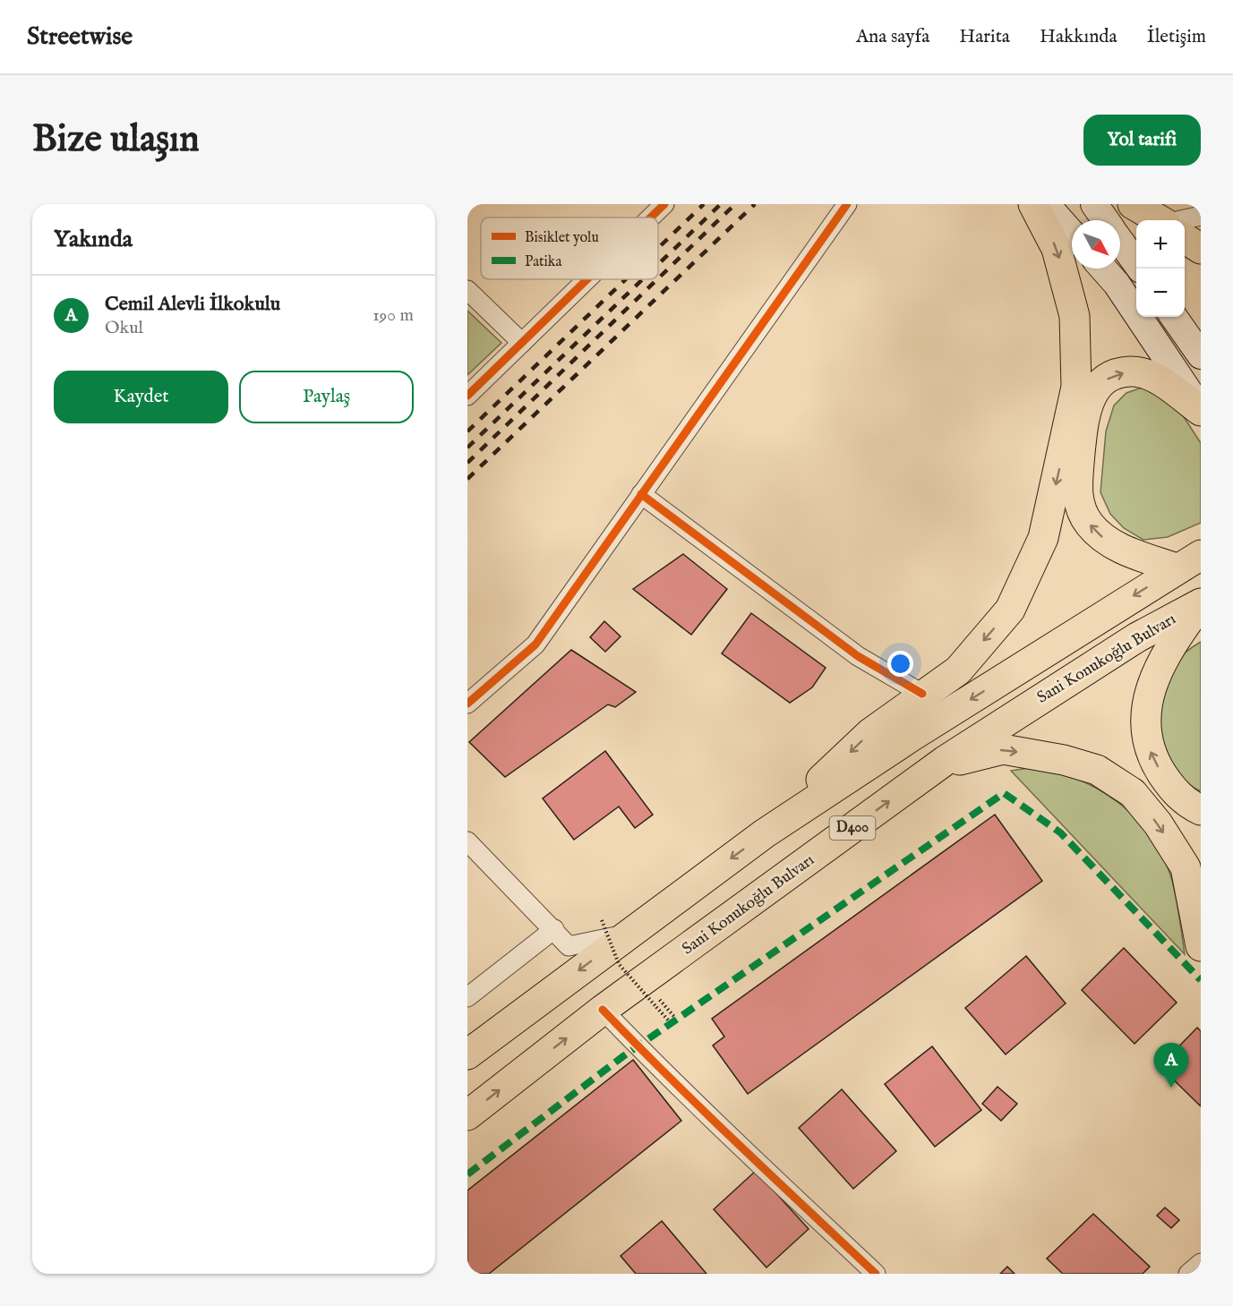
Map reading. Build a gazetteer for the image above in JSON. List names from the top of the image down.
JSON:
{
  "streets": {
    "highway": ["Sani Konukoğlu Bulvarı", "D400"]
  },
  "legend": ["Bisiklet yolu", "Patika"],
  "north": "bottom right",
  "page": {
    "header": "Streetwise",
    "nav": [
      "Ana sayfa",
      "Harita",
      "Hakkında",
      "İletişim"
    ],
    "buttons": [
      "Yol tarifi",
      ["Kaydet", "Paylaş"]
    ],
    "title": "Bize ulaşın",
    "heading": "Yakında",
    "map_buttons": ["+", "−"],
    "list": [
      {
        "mark": "A",
        "name": "Cemil Alevli İlkokulu",
        "note": "Okul",
        "value": "190 m"
      }
    ],
    "pins": "A"
  }
}
